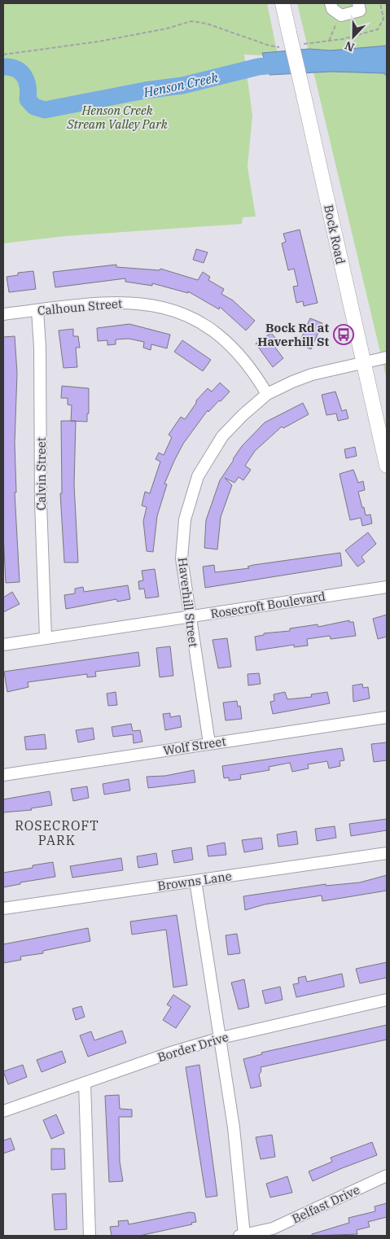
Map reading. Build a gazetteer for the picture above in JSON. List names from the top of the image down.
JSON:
{
  "streets": {
    "main road": ["Bock Road"],
    "street": [
      "Calhoun Street",
      "Calvin Street",
      "Haverhill Street",
      "Rosecroft Boulevard",
      "Wolf Street",
      "Browns Lane",
      "Border Drive",
      "Belfast Drive"
    ]
  },
  "crossings": [
    ["Bock Road", "Haverhill Street"],
    ["Calhoun Street", "Calvin Street"],
    ["Calhoun Street", "Haverhill Street"],
    ["Calvin Street", "Rosecroft Boulevard"],
    ["Haverhill Street", "Rosecroft Boulevard"],
    ["Haverhill Street", "Wolf Street"]
  ],
  "districts": ["ROSECROFT PARK"],
  "water": ["Henson Creek"],
  "parks": ["Henson Creek Stream Valley Park"],
  "places": {
    "bus stop": ["Bock Rd at Haverhill St"]
  },
  "north": "bottom"
}
